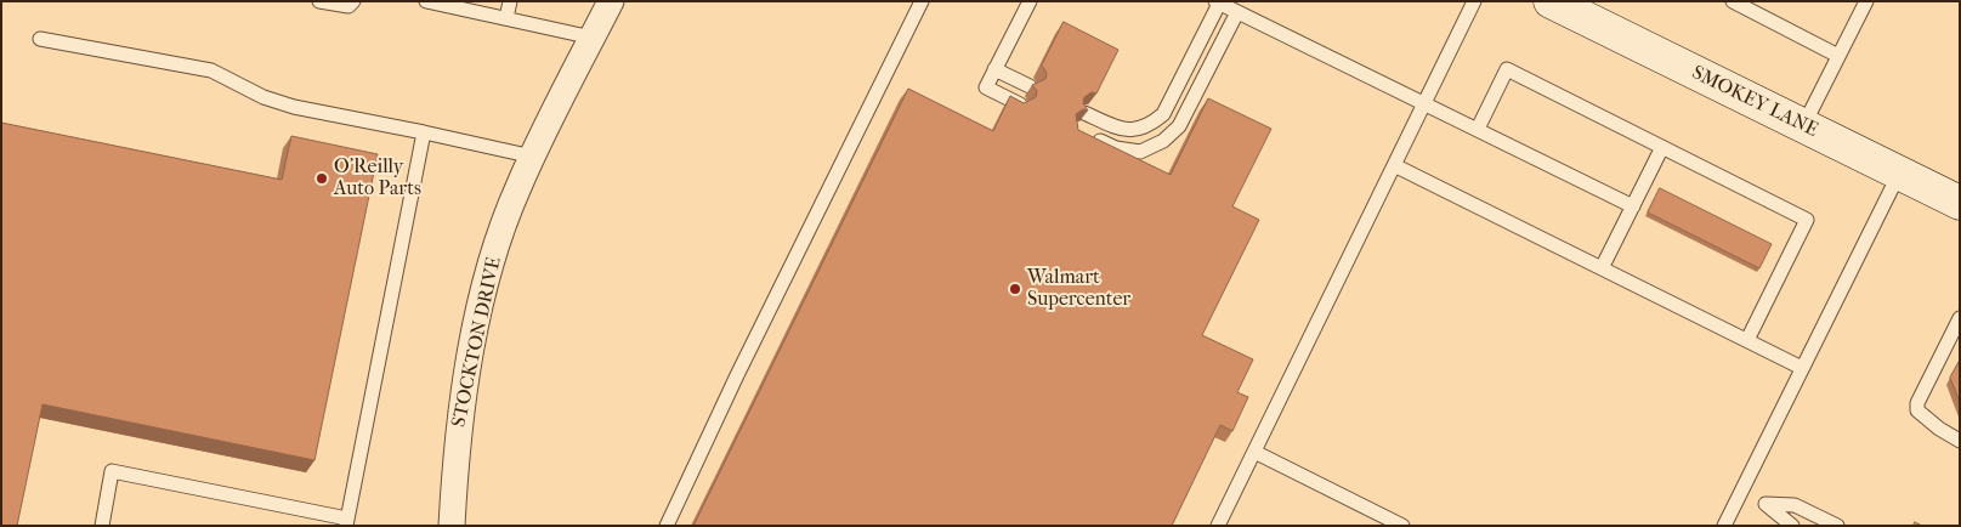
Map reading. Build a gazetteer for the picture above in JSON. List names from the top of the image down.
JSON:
{
  "streets": {
    "street": ["SMOKEY LANE", "STOCKTON DRIVE"]
  },
  "places": ["O'Reilly Auto Parts", "Walmart Supercenter"]
}
